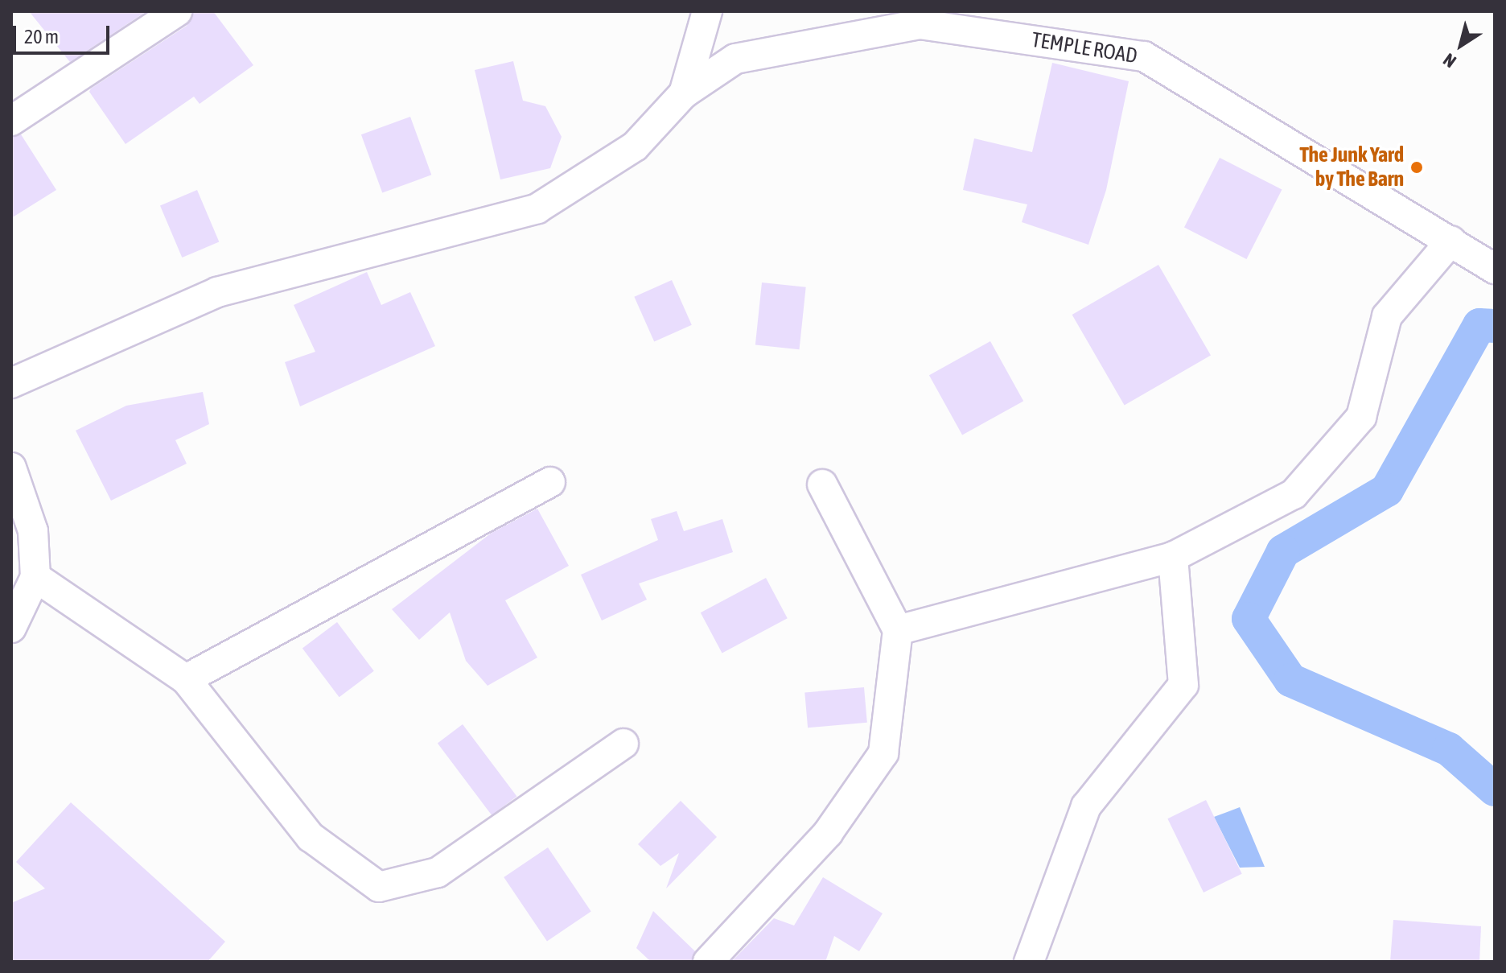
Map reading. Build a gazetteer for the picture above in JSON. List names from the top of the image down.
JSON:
{
  "streets": {
    "street": ["TEMPLE ROAD"]
  },
  "places": ["The Junk Yard by The Barn"],
  "scale_bar": "20 m",
  "north": "bottom left"
}
